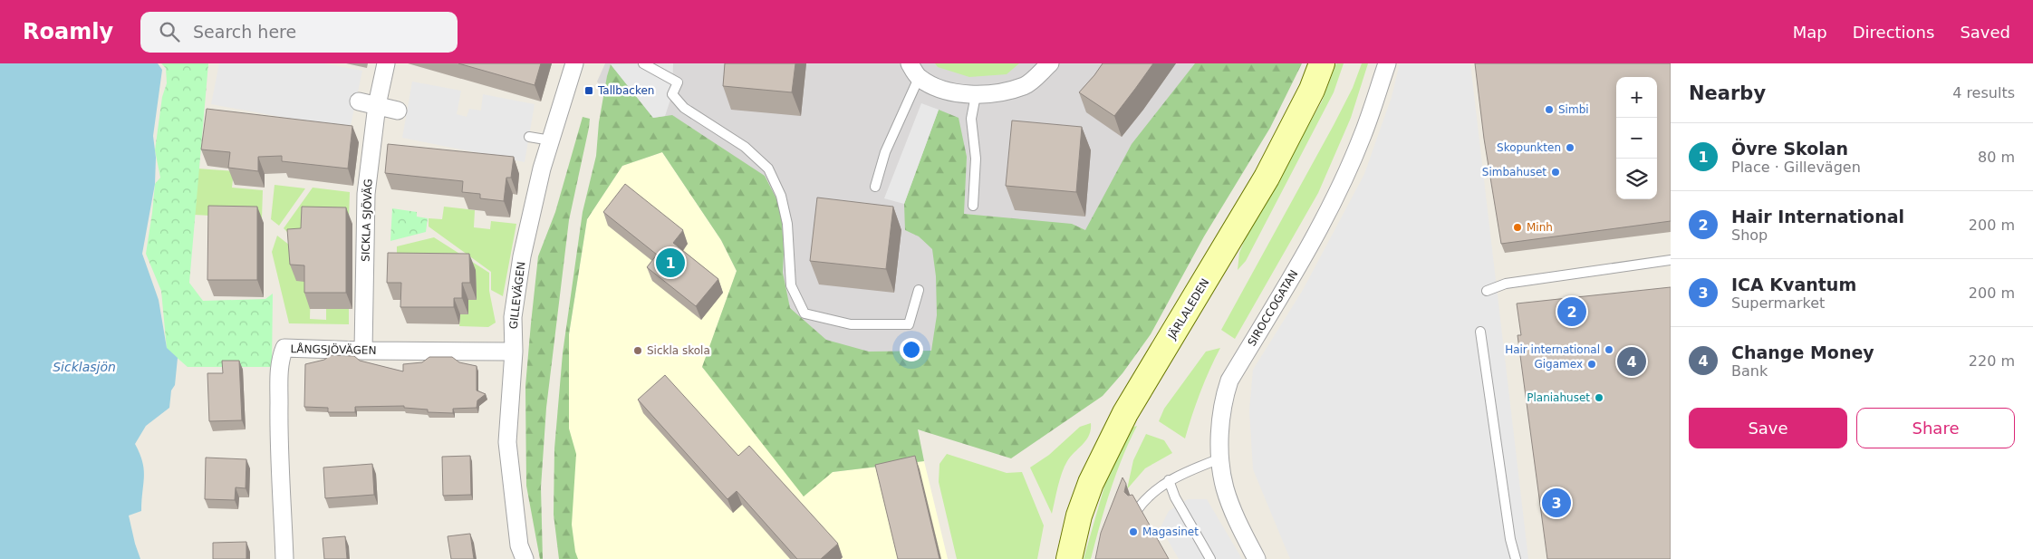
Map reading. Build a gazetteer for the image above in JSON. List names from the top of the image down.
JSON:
{
  "streets": {
    "main road": ["JÄRLALEDEN"],
    "street": [
      "SICKLA SJÖVÄG",
      "GILLEVÄGEN",
      "SIROCCOGATAN",
      "LÅNGSJÖVÄGEN"
    ]
  },
  "crossings": [
    ["SICKLA SJÖVÄG", "LÅNGSJÖVÄGEN"],
    ["GILLEVÄGEN", "LÅNGSJÖVÄGEN"]
  ],
  "water": ["Sicklasjön"],
  "places": {
    "transit": ["Tallbacken"],
    "other": [
      "Simbi",
      "Skopunkten",
      "Simbahuset",
      "Minh",
      "Hair international",
      "Sickla skola",
      "Gigamex",
      "Planiahuset",
      "Magasinet"
    ]
  },
  "page": {
    "header": "Roamly",
    "search": "Search here",
    "nav": ["Map", "Directions", "Saved"],
    "heading": ["Nearby", "4 results"],
    "map_buttons": ["+", "−"],
    "list": [
      {
        "mark": "1",
        "name": "Övre Skolan",
        "note": "Place · Gillevägen",
        "value": "80 m"
      },
      {
        "mark": "2",
        "name": "Hair International",
        "note": "Shop",
        "value": "200 m"
      },
      {
        "mark": "3",
        "name": "ICA Kvantum",
        "note": "Supermarket",
        "value": "200 m"
      },
      {
        "mark": "4",
        "name": "Change Money",
        "note": "Bank",
        "value": "220 m"
      }
    ],
    "pins": [
      "1",
      "2",
      "4",
      "3"
    ],
    "buttons": ["Save", "Share"]
  }
}
